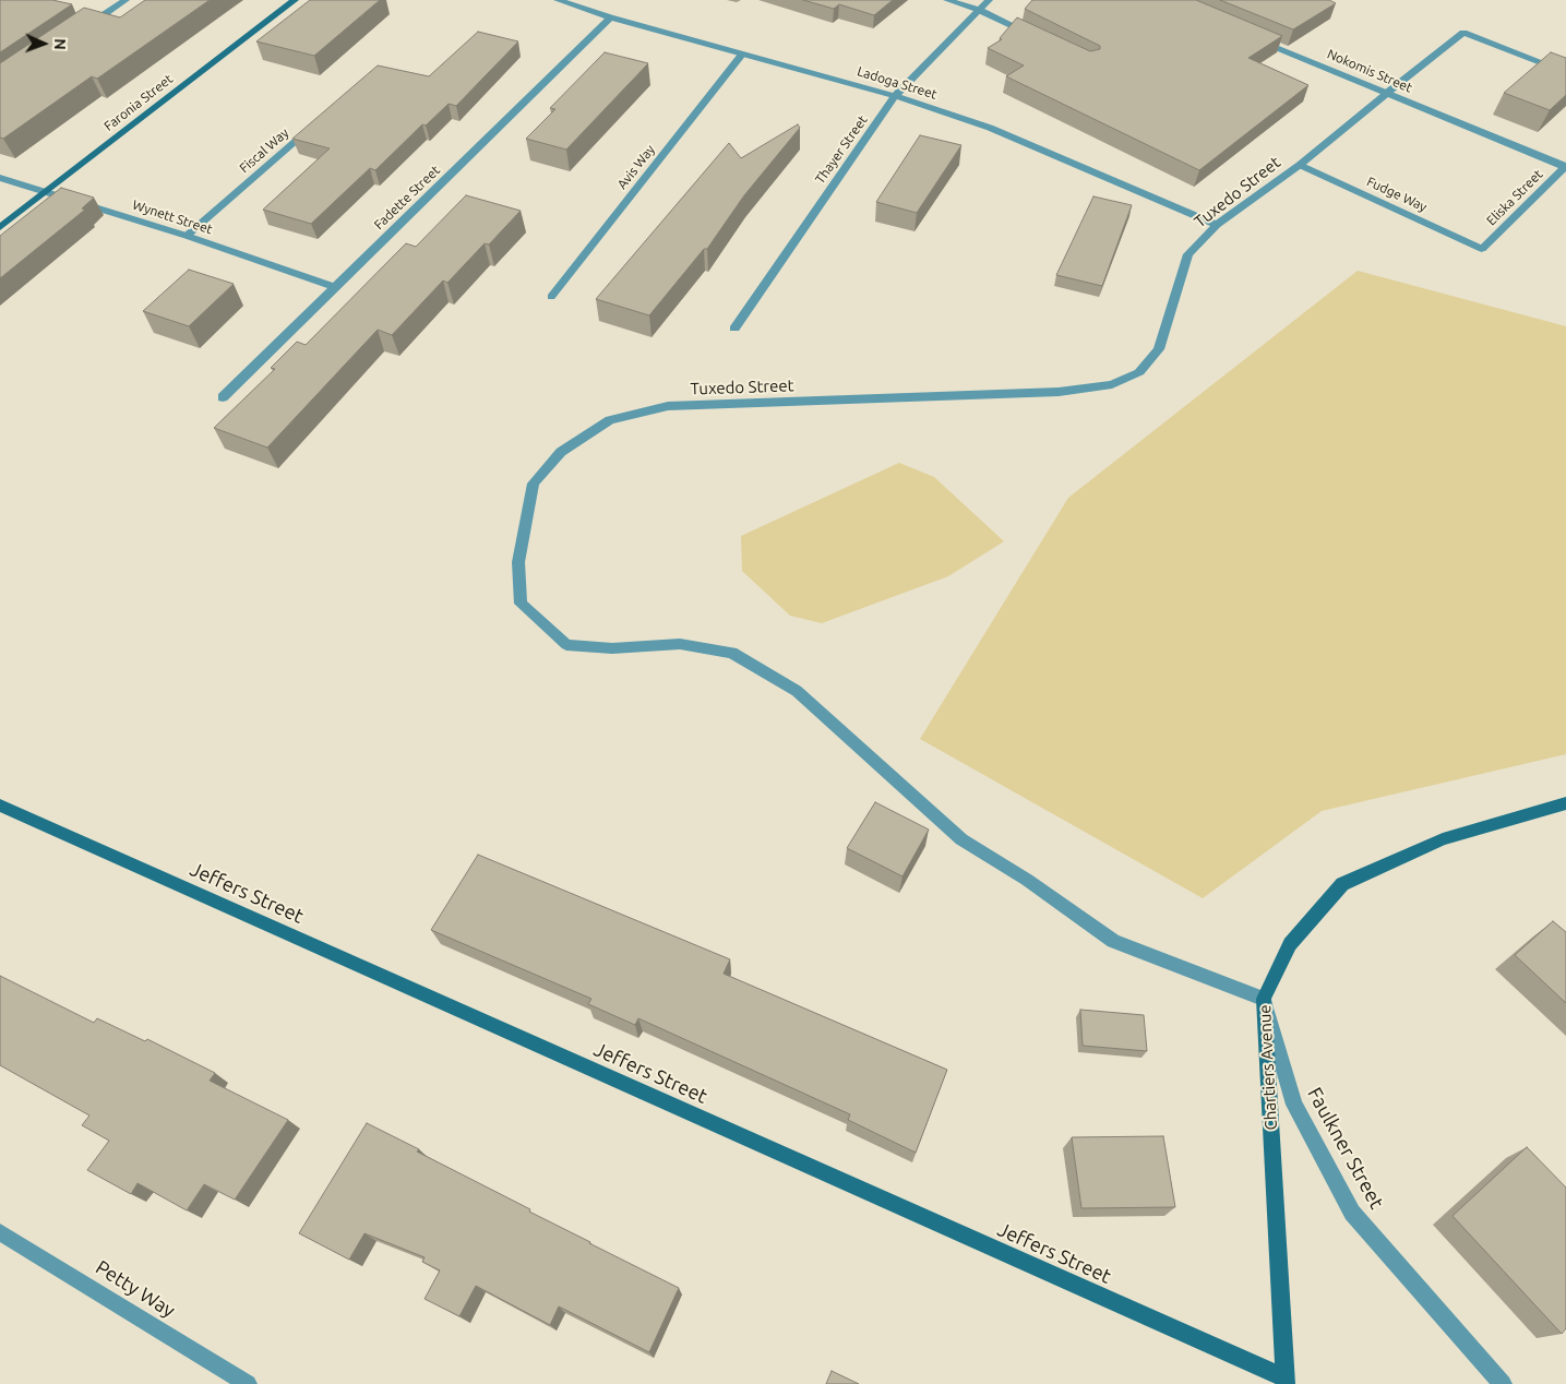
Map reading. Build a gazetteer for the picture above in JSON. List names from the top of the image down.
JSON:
{
  "streets": {
    "street": [
      "Nokomis Street",
      "Ladoga Street",
      "Faronia Street",
      "Thayer Street",
      "Fiscal Way",
      "Avis Way",
      "Tuxedo Street",
      "Fudge Way",
      "Fadette Street",
      "Eliska Street",
      "Wynett Street",
      "Jeffers Street",
      "Chartiers Avenue",
      "Faulkner Street",
      "Petty Way"
    ]
  },
  "crossings": [
    ["Nokomis Street", "Tuxedo Street"],
    ["Nokomis Street", "Eliska Street"],
    ["Ladoga Street", "Thayer Street"],
    ["Ladoga Street", "Avis Way"],
    ["Ladoga Street", "Tuxedo Street"],
    ["Ladoga Street", "Fadette Street"],
    ["Faronia Street", "Wynett Street"],
    ["Fiscal Way", "Wynett Street"],
    ["Tuxedo Street", "Fudge Way"],
    ["Tuxedo Street", "Chartiers Avenue"],
    ["Tuxedo Street", "Faulkner Street"],
    ["Fudge Way", "Eliska Street"],
    ["Fadette Street", "Wynett Street"],
    ["Jeffers Street", "Chartiers Avenue"],
    ["Chartiers Avenue", "Faulkner Street"]
  ],
  "north": "right"
}
